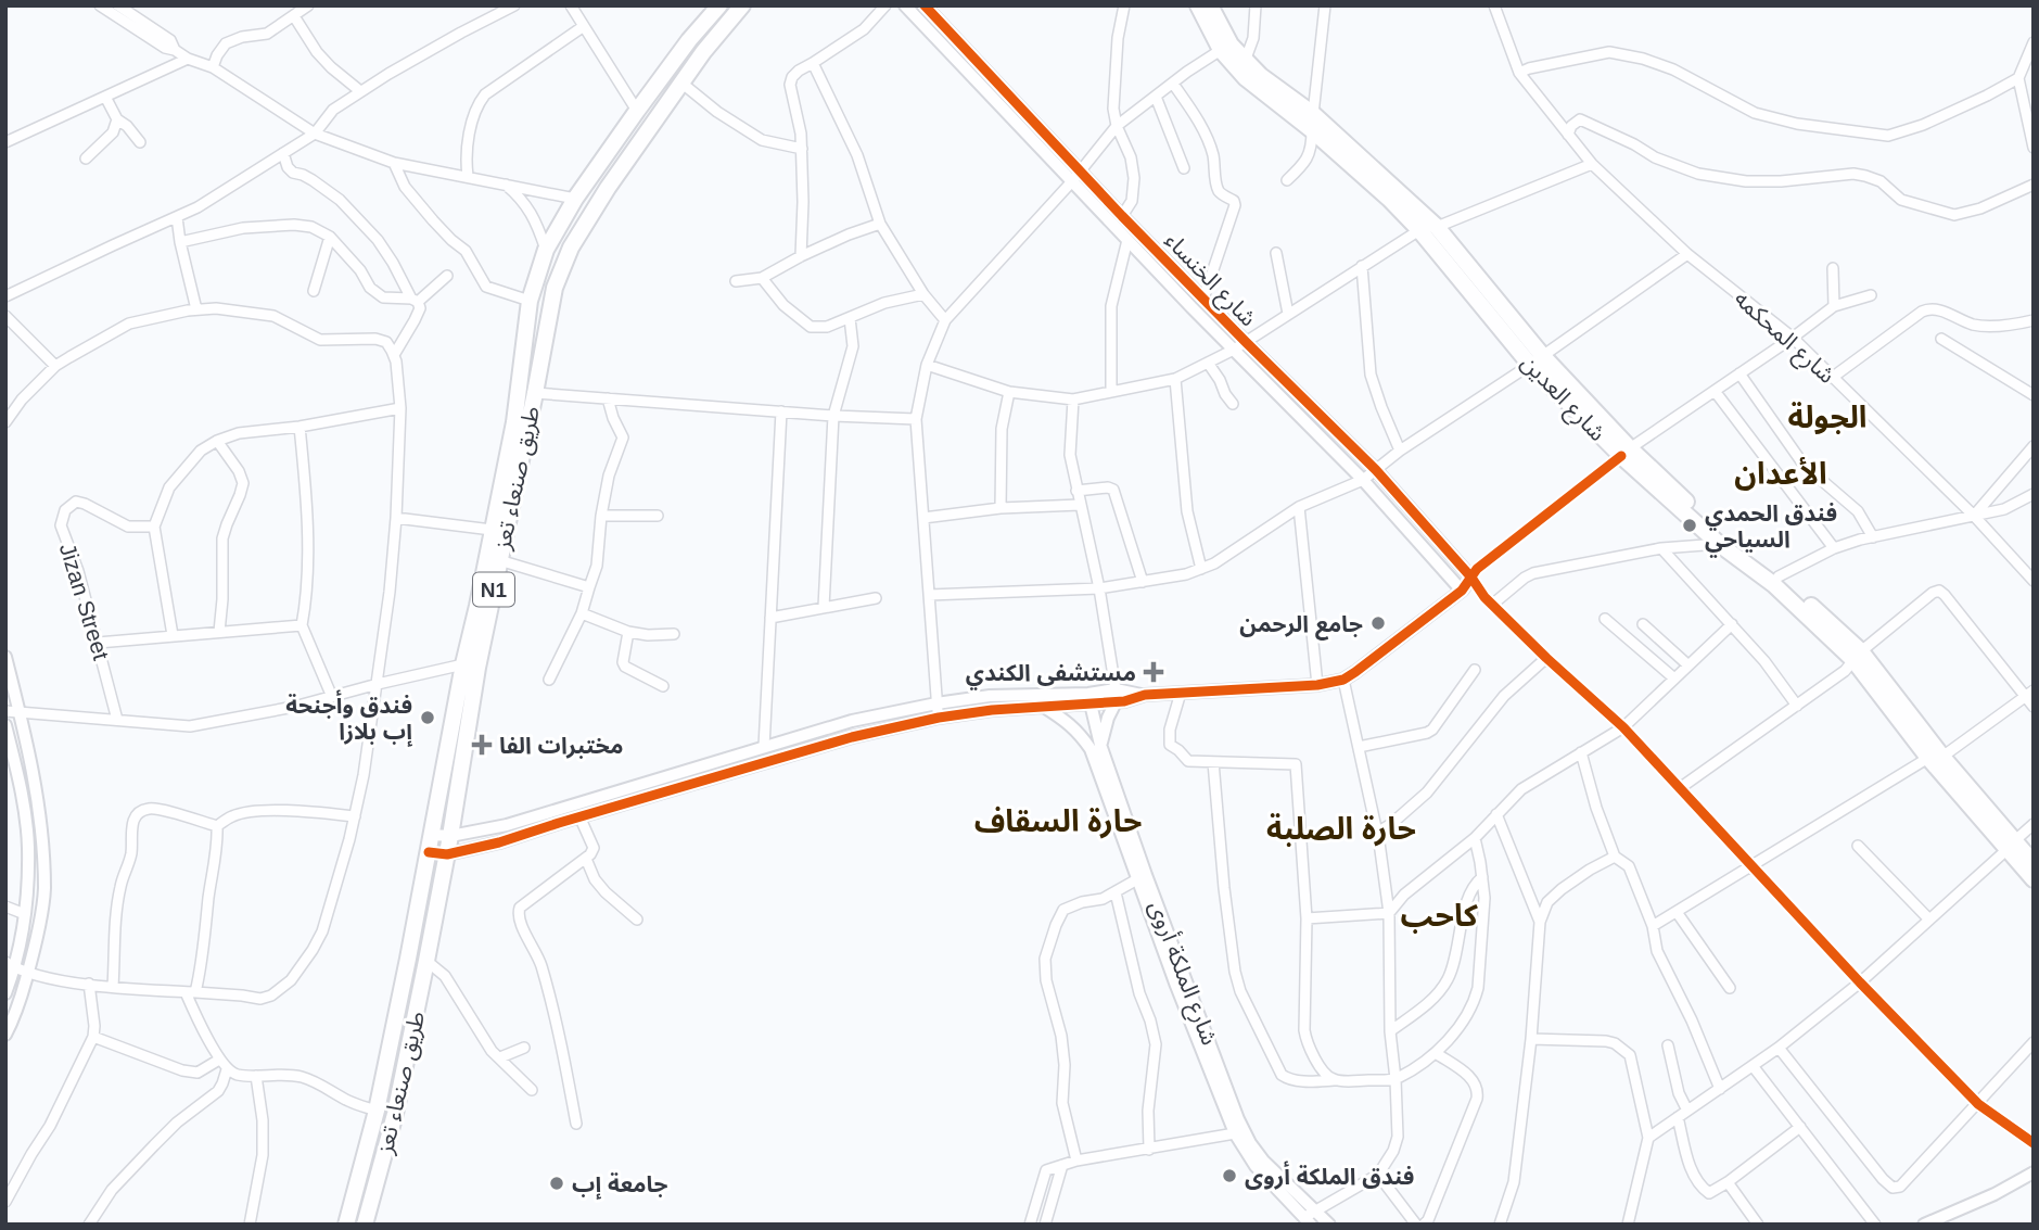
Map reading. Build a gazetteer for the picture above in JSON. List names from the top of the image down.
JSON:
{
  "streets": {
    "main road": ["شارع العدين", "طريق صنعاء تعز", "N1"],
    "street": [
      "شارع الخنساء",
      "شارع المحكمه",
      "Jizan Street",
      "شارع الملكة أروى"
    ]
  },
  "districts": [
    "الجولة",
    "الأعدان",
    "حارة السقاف",
    "حارة الصلبة",
    "كاحب"
  ],
  "places": {
    "other": [
      "فندق الحمدي السياحي",
      "جامع الرحمن",
      "فندق وأجنحة إب بلازا",
      "فندق الملكة أروى",
      "جامعة إب"
    ],
    "health": ["مستشفى الكندي", "مختبرات الفا"]
  }
}
